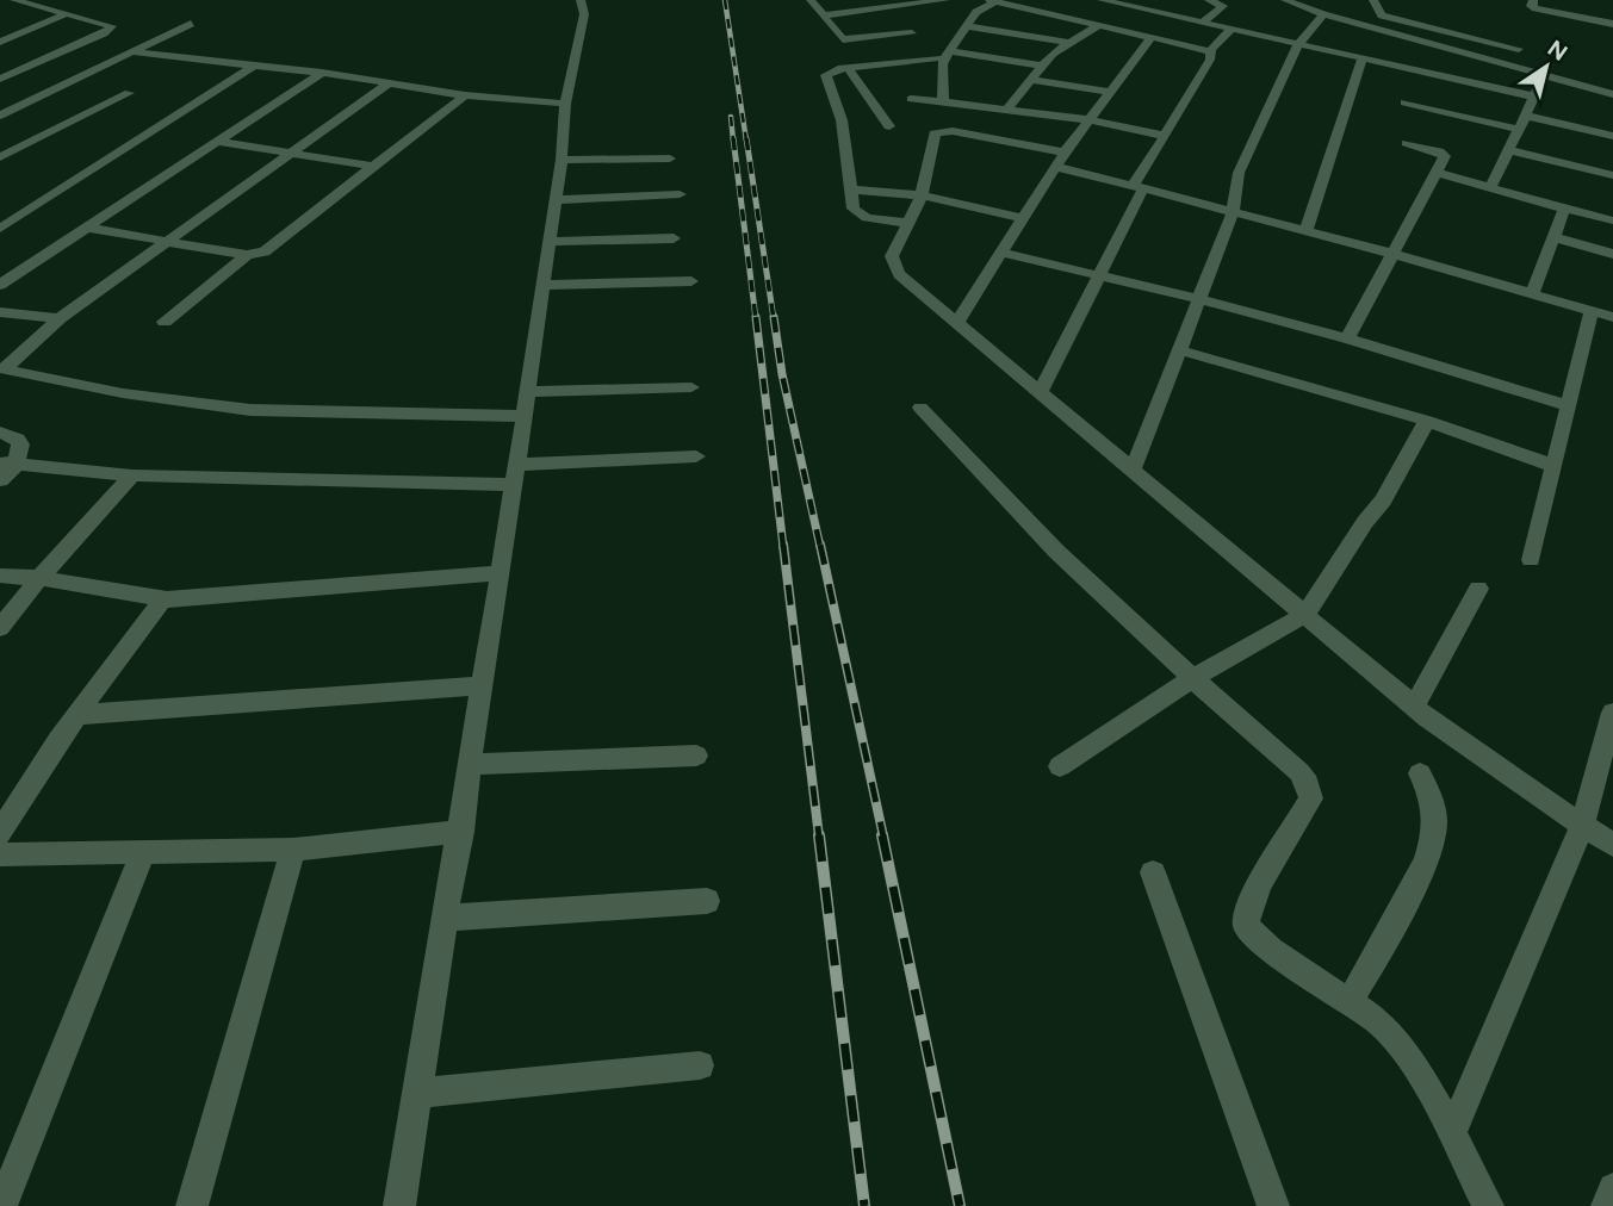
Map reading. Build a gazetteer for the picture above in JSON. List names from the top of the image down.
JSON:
{
  "north": "top right"
}
